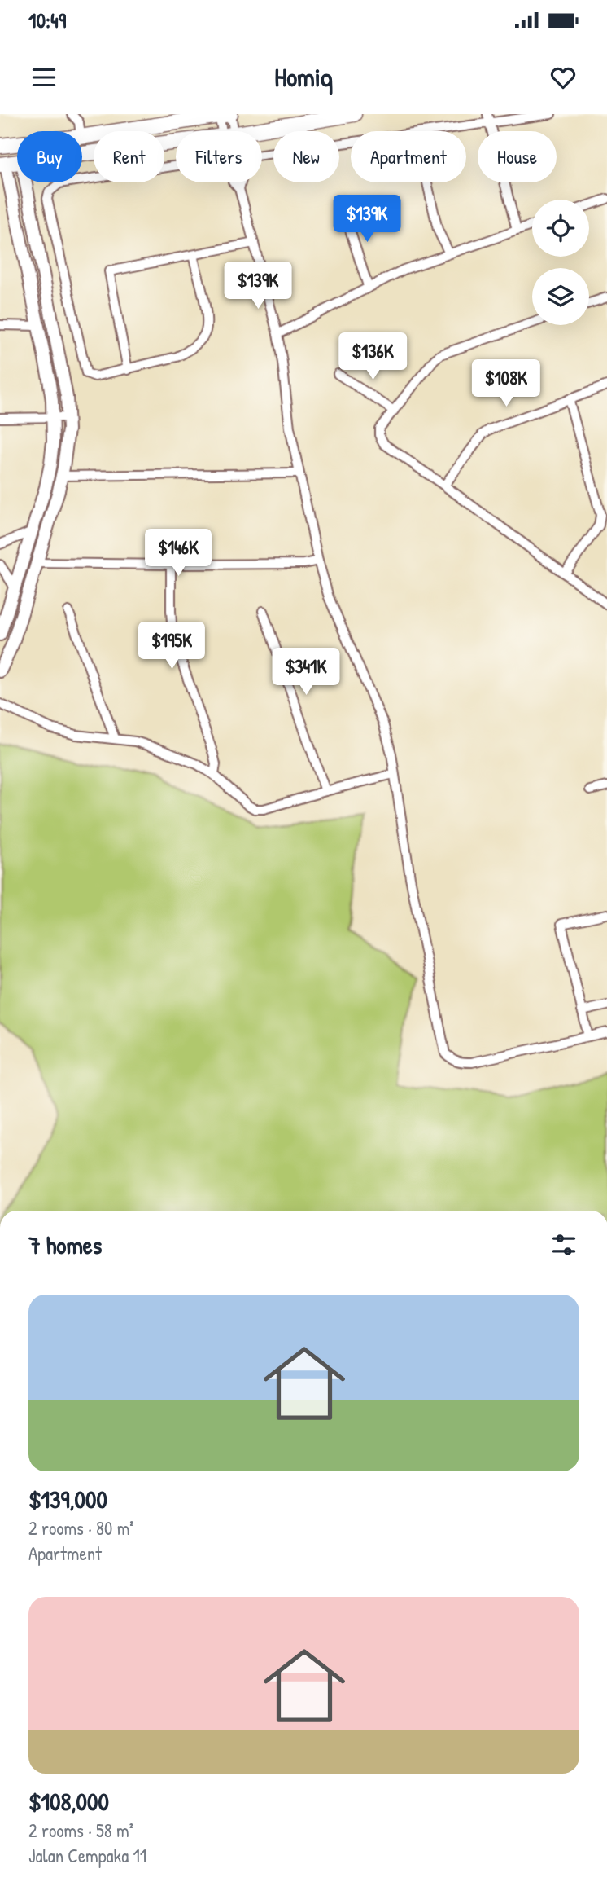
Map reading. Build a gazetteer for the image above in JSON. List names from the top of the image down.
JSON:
{
  "page": {
    "status": "10:49",
    "header": "Homiq",
    "chip": [
      "Buy",
      "Rent",
      "Filters",
      "New",
      "Apartment",
      "House"
    ],
    "price": [
      "$139K",
      "$139K",
      "$136K",
      "$108K",
      "$146K",
      "$195K",
      "$341K"
    ],
    "heading": "7 homes",
    "list": [
      {
        "name": "$139,000",
        "note": "2 rooms · 80 m² · Apartment"
      },
      {
        "name": "$108,000",
        "note": "2 rooms · 58 m² · Jalan Cempaka 11"
      }
    ]
  }
}
